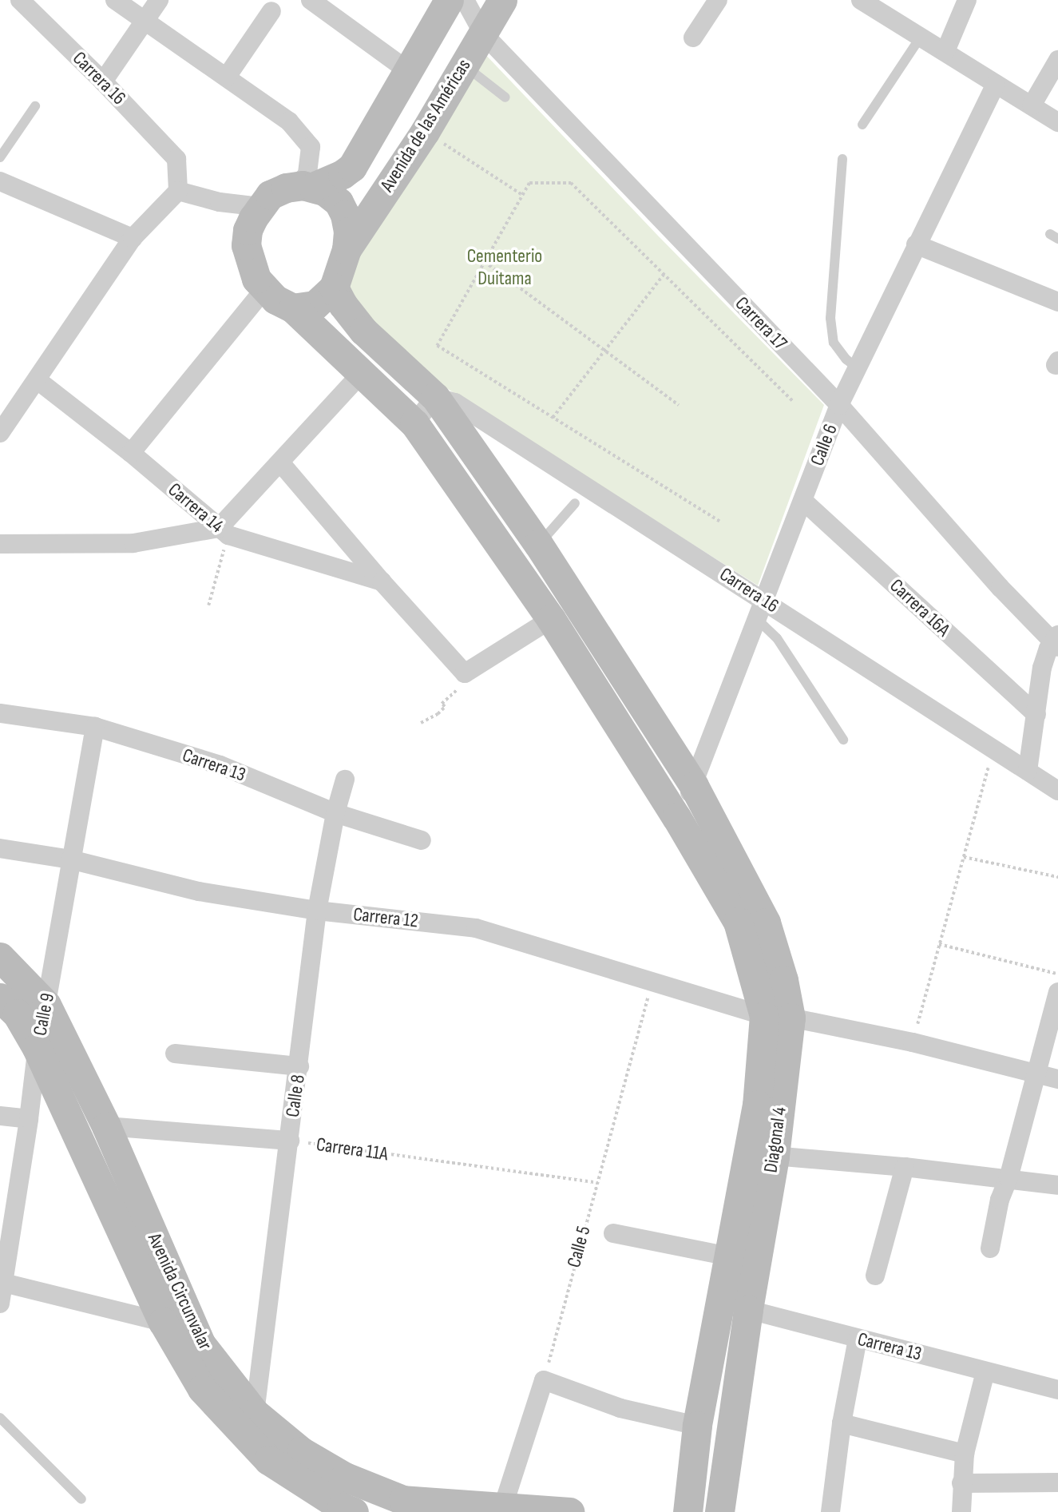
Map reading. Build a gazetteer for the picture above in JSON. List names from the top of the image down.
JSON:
{
  "streets": {
    "main road": [
      "Carrera 16",
      "Avenida de las Américas",
      "Diagonal 4",
      "Avenida Circunvalar"
    ],
    "street": [
      "Carrera 17",
      "Calle 6",
      "Carrera 14",
      "Carrera 16A",
      "Carrera 13",
      "Carrera 12",
      "Calle 9",
      "Calle 8",
      "Carrera 11A"
    ],
    "path": ["Calle 5"]
  },
  "crossings": [
    ["Carrera 16", "Avenida de las Américas"],
    ["Carrera 16", "Calle 6"],
    ["Carrera 16", "Diagonal 4"],
    ["Avenida de las Américas", "Carrera 17"],
    ["Carrera 17", "Calle 6"],
    ["Calle 6", "Carrera 16A"],
    ["Calle 6", "Diagonal 4"],
    ["Carrera 13", "Calle 9"],
    ["Carrera 13", "Calle 8"],
    ["Carrera 13", "Diagonal 4"],
    ["Carrera 12", "Calle 9"],
    ["Carrera 12", "Calle 8"],
    ["Carrera 12", "Diagonal 4"],
    ["Carrera 12", "Calle 5"],
    ["Calle 9", "Avenida Circunvalar"],
    ["Calle 8", "Carrera 11A"],
    ["Calle 8", "Avenida Circunvalar"],
    ["Carrera 11A", "Calle 5"],
    ["Carrera 11A", "Avenida Circunvalar"]
  ],
  "parks": ["Cementerio Duitama"]
}
